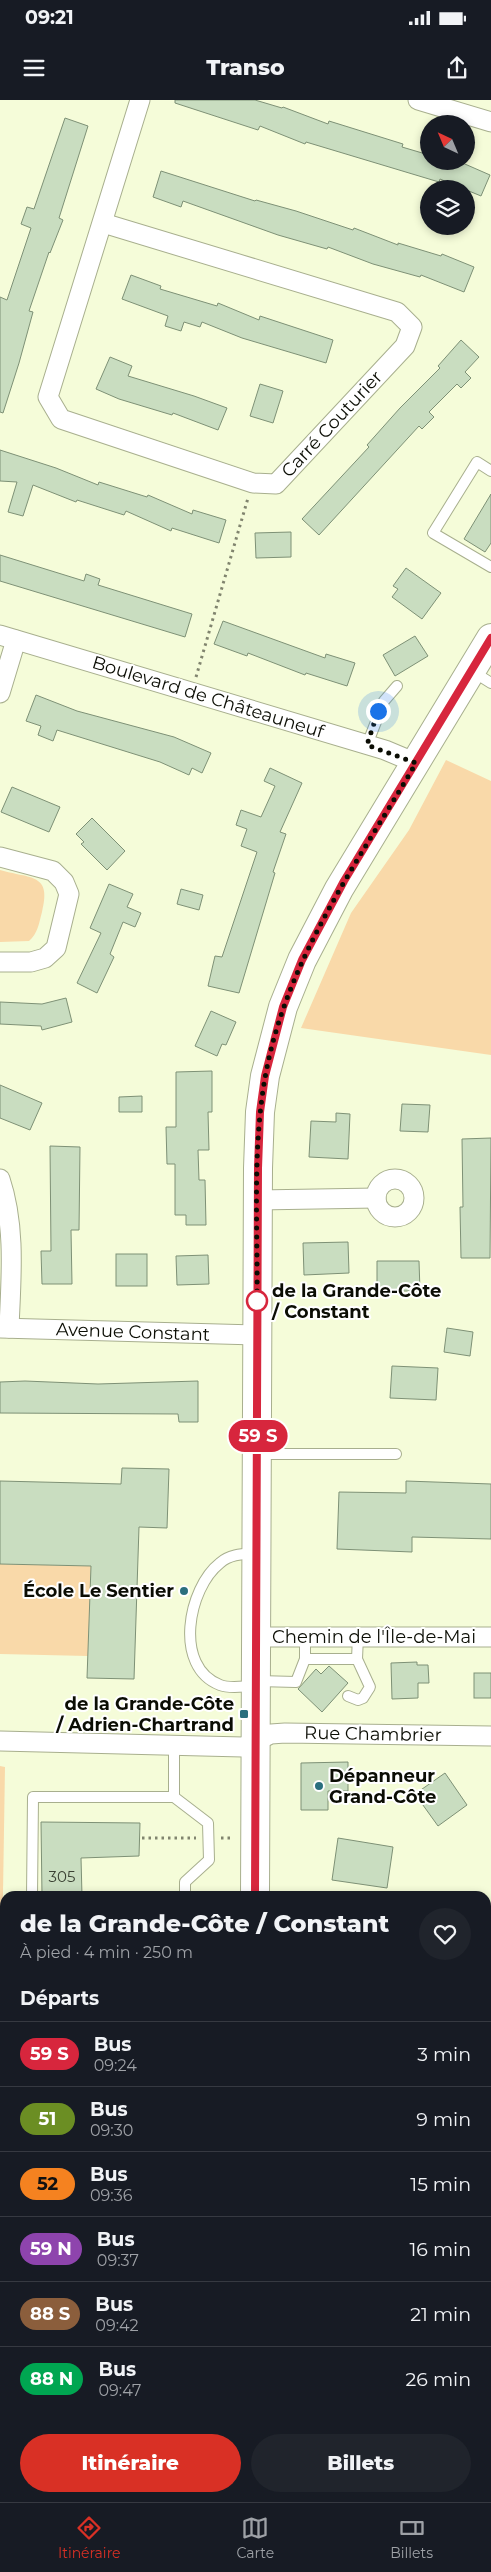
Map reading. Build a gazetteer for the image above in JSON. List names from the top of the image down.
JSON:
{
  "streets": {
    "street": [
      "Carré Couturier",
      "Boulevard de Châteauneuf",
      "Avenue Constant",
      "Chemin de l'Île-de-Mai",
      "Rue Chambrier"
    ]
  },
  "places": {
    "other": ["de la Grande-Côte / Constant", "École Le Sentier", "Dépanneur Grand-Côte"],
    "transit": ["de la Grande-Côte / Adrien-Chartrand"]
  },
  "house_numbers": ["305"],
  "north": "top left",
  "page": {
    "status": "09:21",
    "header": "Transo",
    "on_map": "59 S",
    "heading": [
      ["de la Grande-Côte / Constant", "À pied · 4 min · 250 m"],
      "Départs"
    ],
    "list": [
      {
        "mark": "59 S",
        "name": "Bus",
        "note": "09:24",
        "value": "3 min"
      },
      {
        "mark": "51",
        "name": "Bus",
        "note": "09:30",
        "value": "9 min"
      },
      {
        "mark": "52",
        "name": "Bus",
        "note": "09:36",
        "value": "15 min"
      },
      {
        "mark": "59 N",
        "name": "Bus",
        "note": "09:37",
        "value": "16 min"
      },
      {
        "mark": "88 S",
        "name": "Bus",
        "note": "09:42",
        "value": "21 min"
      },
      {
        "mark": "88 N",
        "name": "Bus",
        "note": "09:47",
        "value": "26 min"
      }
    ],
    "buttons": ["Itinéraire", "Billets"],
    "tabs": ["Itinéraire", "Carte", "Billets"]
  }
}
